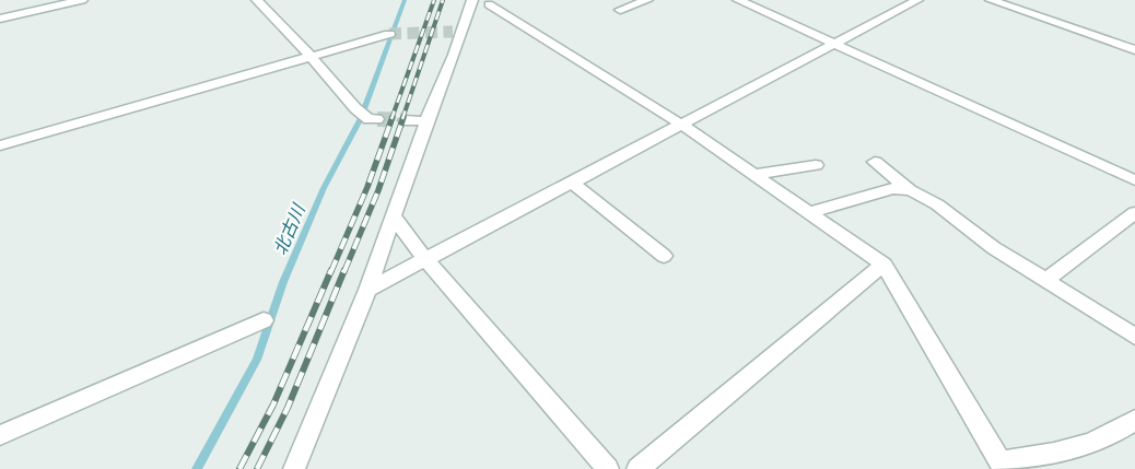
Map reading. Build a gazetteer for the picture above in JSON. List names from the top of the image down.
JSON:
{
  "water": ["北古川"]
}
